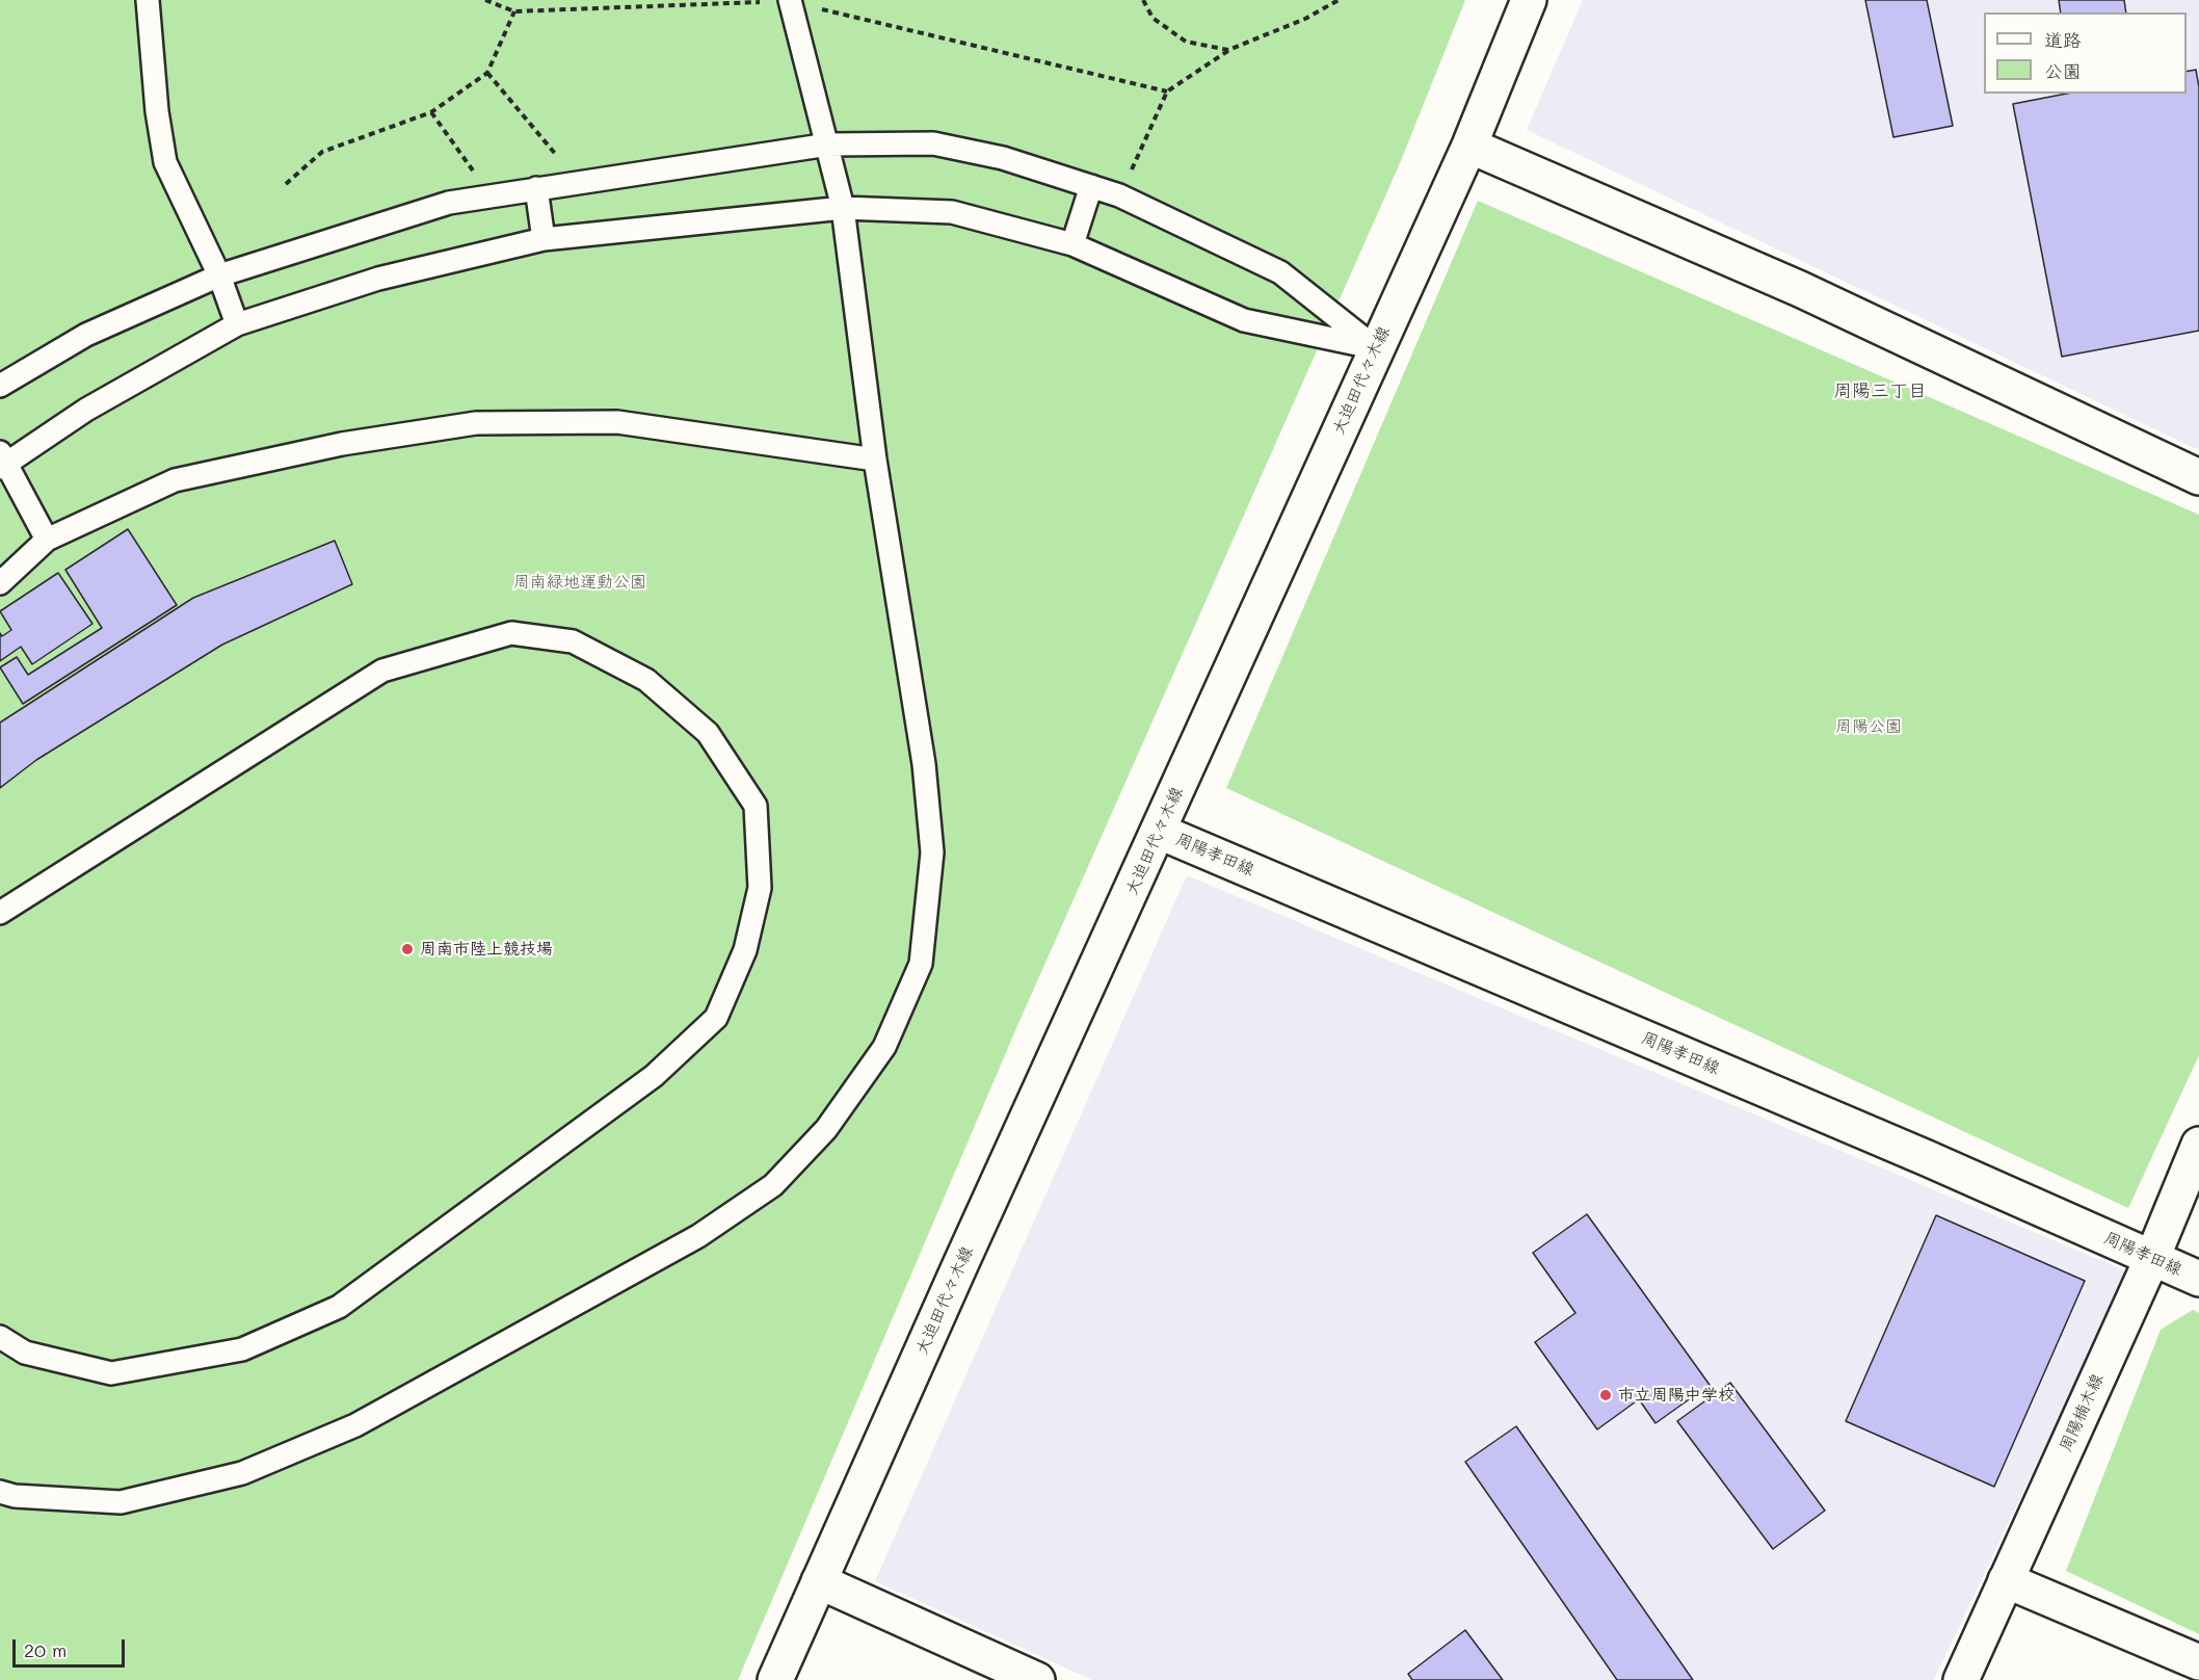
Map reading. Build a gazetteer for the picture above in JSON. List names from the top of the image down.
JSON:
{
  "streets": {
    "street": ["大迫田代々木線", "周陽孝田線", "周陽楠木線"]
  },
  "crossings": [
    ["大迫田代々木線", "周陽孝田線"],
    ["周陽孝田線", "周陽楠木線"]
  ],
  "districts": ["周陽三丁目"],
  "parks": ["周南緑地運動公園", "周陽公園"],
  "places": ["周南市陸上競技場", "市立周陽中学校"],
  "legend": ["道路", "公園"],
  "scale_bar": "20 m"
}
